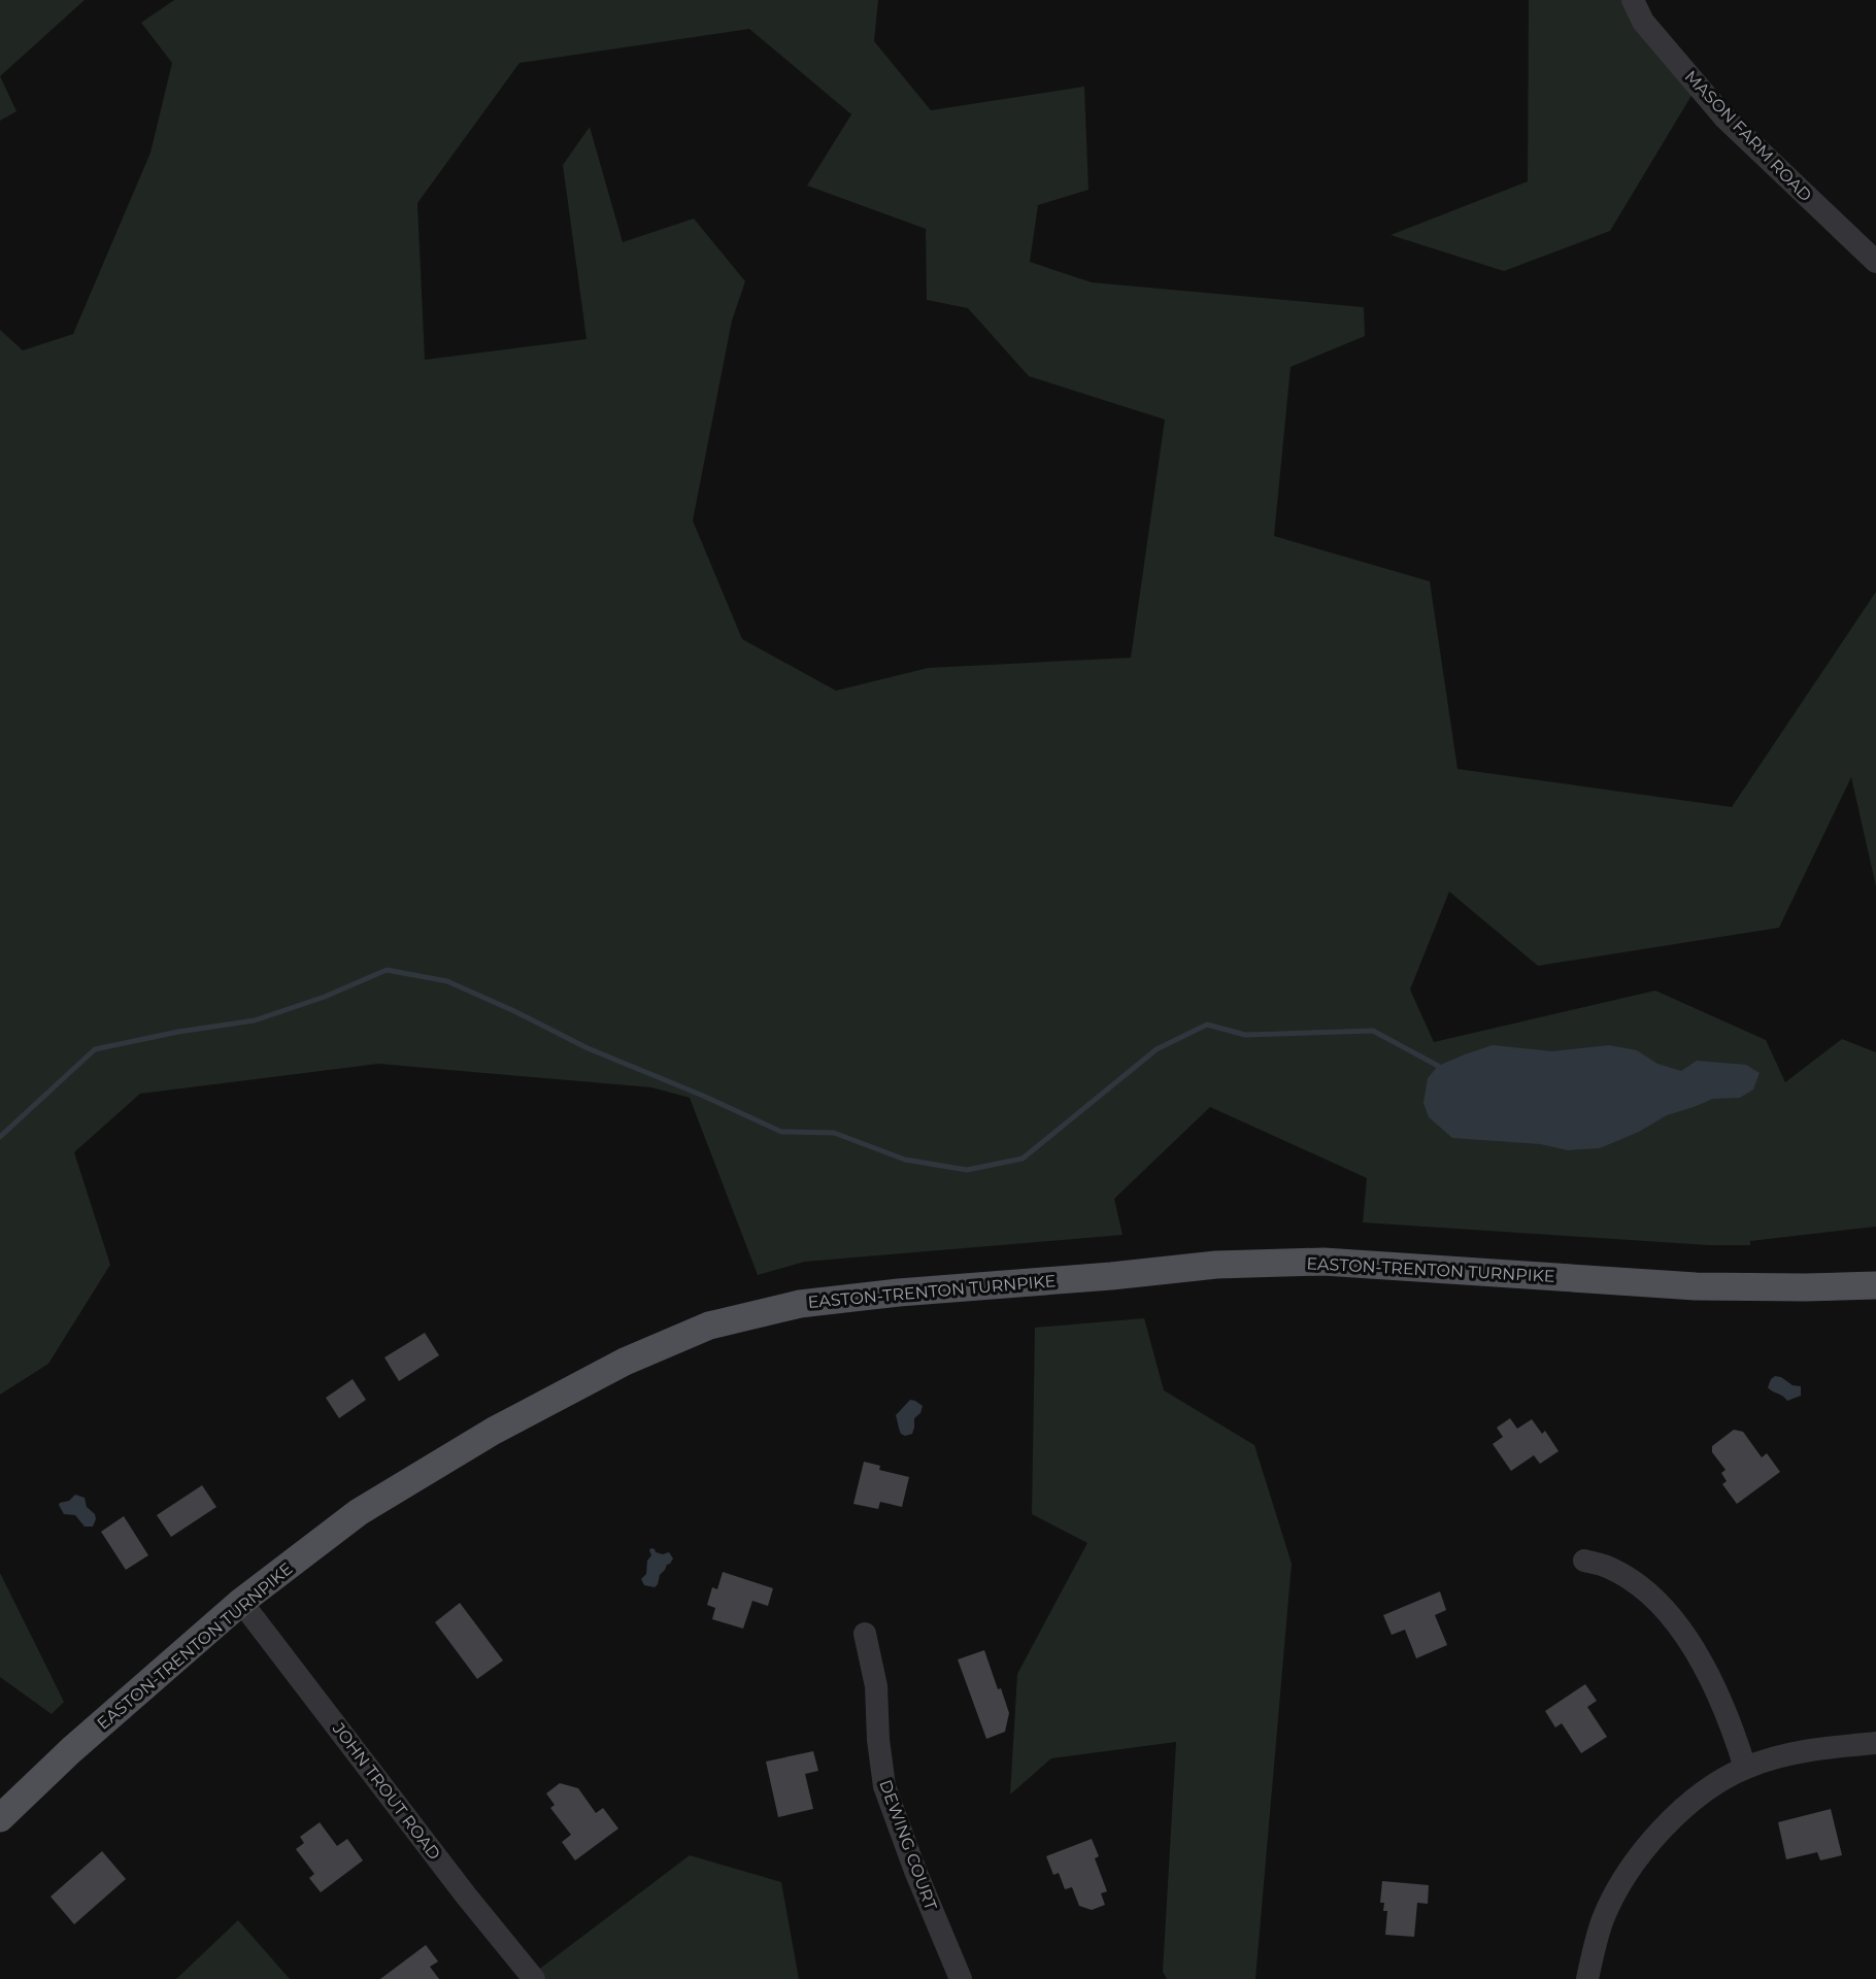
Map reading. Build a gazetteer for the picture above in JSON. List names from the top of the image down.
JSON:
{
  "streets": {
    "main road": ["EASTON-TRENTON TURNPIKE"],
    "street": ["MASON FARM ROAD", "JOHN TROUT ROAD", "DEWING COURT"]
  },
  "crossings": [
    ["EASTON-TRENTON TURNPIKE", "JOHN TROUT ROAD"]
  ]
}
